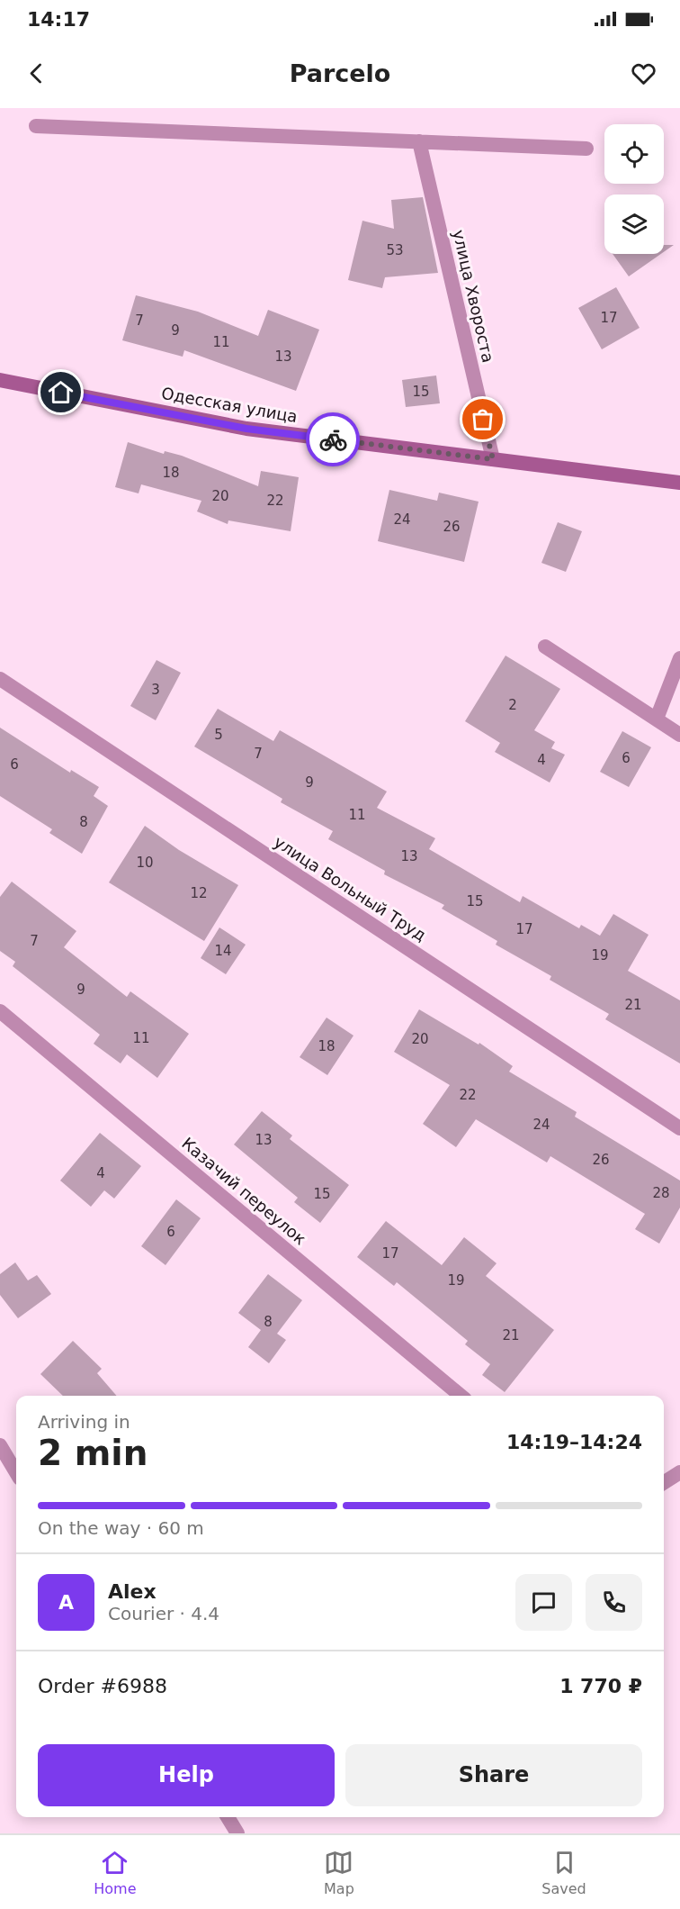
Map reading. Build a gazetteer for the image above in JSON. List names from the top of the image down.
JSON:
{
  "streets": {
    "main road": ["Одесская улица"],
    "street": ["улица Хвороста", "улица Вольный Труд", "Казачий переулок"]
  },
  "crossings": [
    ["улица Хвороста", "Одесская улица"]
  ],
  "house_numbers": [
    "53",
    "17",
    "7",
    "9",
    "11",
    "13",
    "15",
    "18",
    "20",
    "22",
    "24",
    "26",
    "3",
    "2",
    "5",
    "7",
    "6",
    "4",
    "6",
    "9",
    "11",
    "8",
    "13",
    "10",
    "12",
    "15",
    "17",
    "7",
    "14",
    "19",
    "9",
    "21",
    "11",
    "20",
    "18",
    "22",
    "24",
    "13",
    "26",
    "4",
    "28",
    "15",
    "6",
    "17",
    "19",
    "8",
    "21"
  ],
  "page": {
    "status": "14:17",
    "header": "Parcelo",
    "heading": ["2 min", "Arriving in", "14:19–14:24"],
    "panel": [
      "Alex",
      "Courier · 4.4",
      "Order #6988",
      "1 770 ₽"
    ],
    "bar": "On the way · 60 m",
    "round": "A",
    "buttons": ["Help", "Share"],
    "tabs": ["Home", "Map", "Saved"]
  }
}
